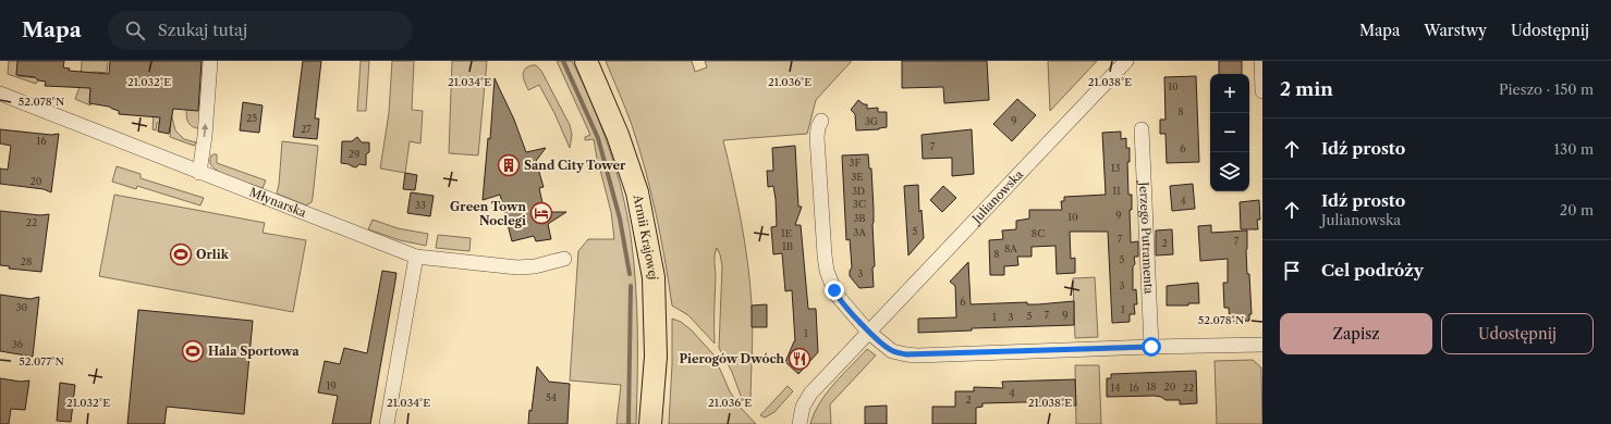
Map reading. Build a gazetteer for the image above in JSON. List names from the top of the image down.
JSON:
{
  "streets": {
    "main road": ["Armii Krajowej"],
    "street": ["Julianowska", "Młynarska", "Jerzego Putramenta"]
  },
  "places": {
    "building": ["Sand City Tower"],
    "hotel": ["Green Town Noclegi"],
    "sports": ["Orlik", "Hala Sportowa"],
    "restaurant": ["Pierogów Dwóch"]
  },
  "house_numbers": [
    "10",
    "8",
    "25",
    "9",
    "3G",
    "27",
    "16",
    "7",
    "6",
    "29",
    "3F",
    "13",
    "3E",
    "20",
    "3D",
    "11",
    "4",
    "3C",
    "33",
    "9",
    "10",
    "3B",
    "22",
    "5",
    "3A",
    "1E",
    "8C",
    "7",
    "7",
    "2",
    "1B",
    "8A",
    "8",
    "5",
    "28",
    "3",
    "3",
    "6",
    "30",
    "1",
    "7",
    "9",
    "5",
    "1",
    "3",
    "1",
    "36",
    "19",
    "18",
    "20",
    "14",
    "16",
    "22",
    "4",
    "54",
    "2"
  ],
  "page": {
    "header": "Mapa",
    "search": "Szukaj tutaj",
    "nav": ["Mapa", "Warstwy", "Udostępnij"],
    "heading": ["2 min", "Pieszo · 150 m"],
    "map_buttons": ["+", "−"],
    "list": [
      ["Idź prosto", "130 m"],
      ["Idź prosto", "Julianowska", "20 m"],
      "Cel podróży"
    ],
    "buttons": ["Zapisz", "Udostępnij"]
  },
  "coordinates": [
    "21.032°E",
    "21.034°E",
    "21.036°E",
    "21.038°E",
    "52.078°N",
    "52.077°N"
  ]
}
